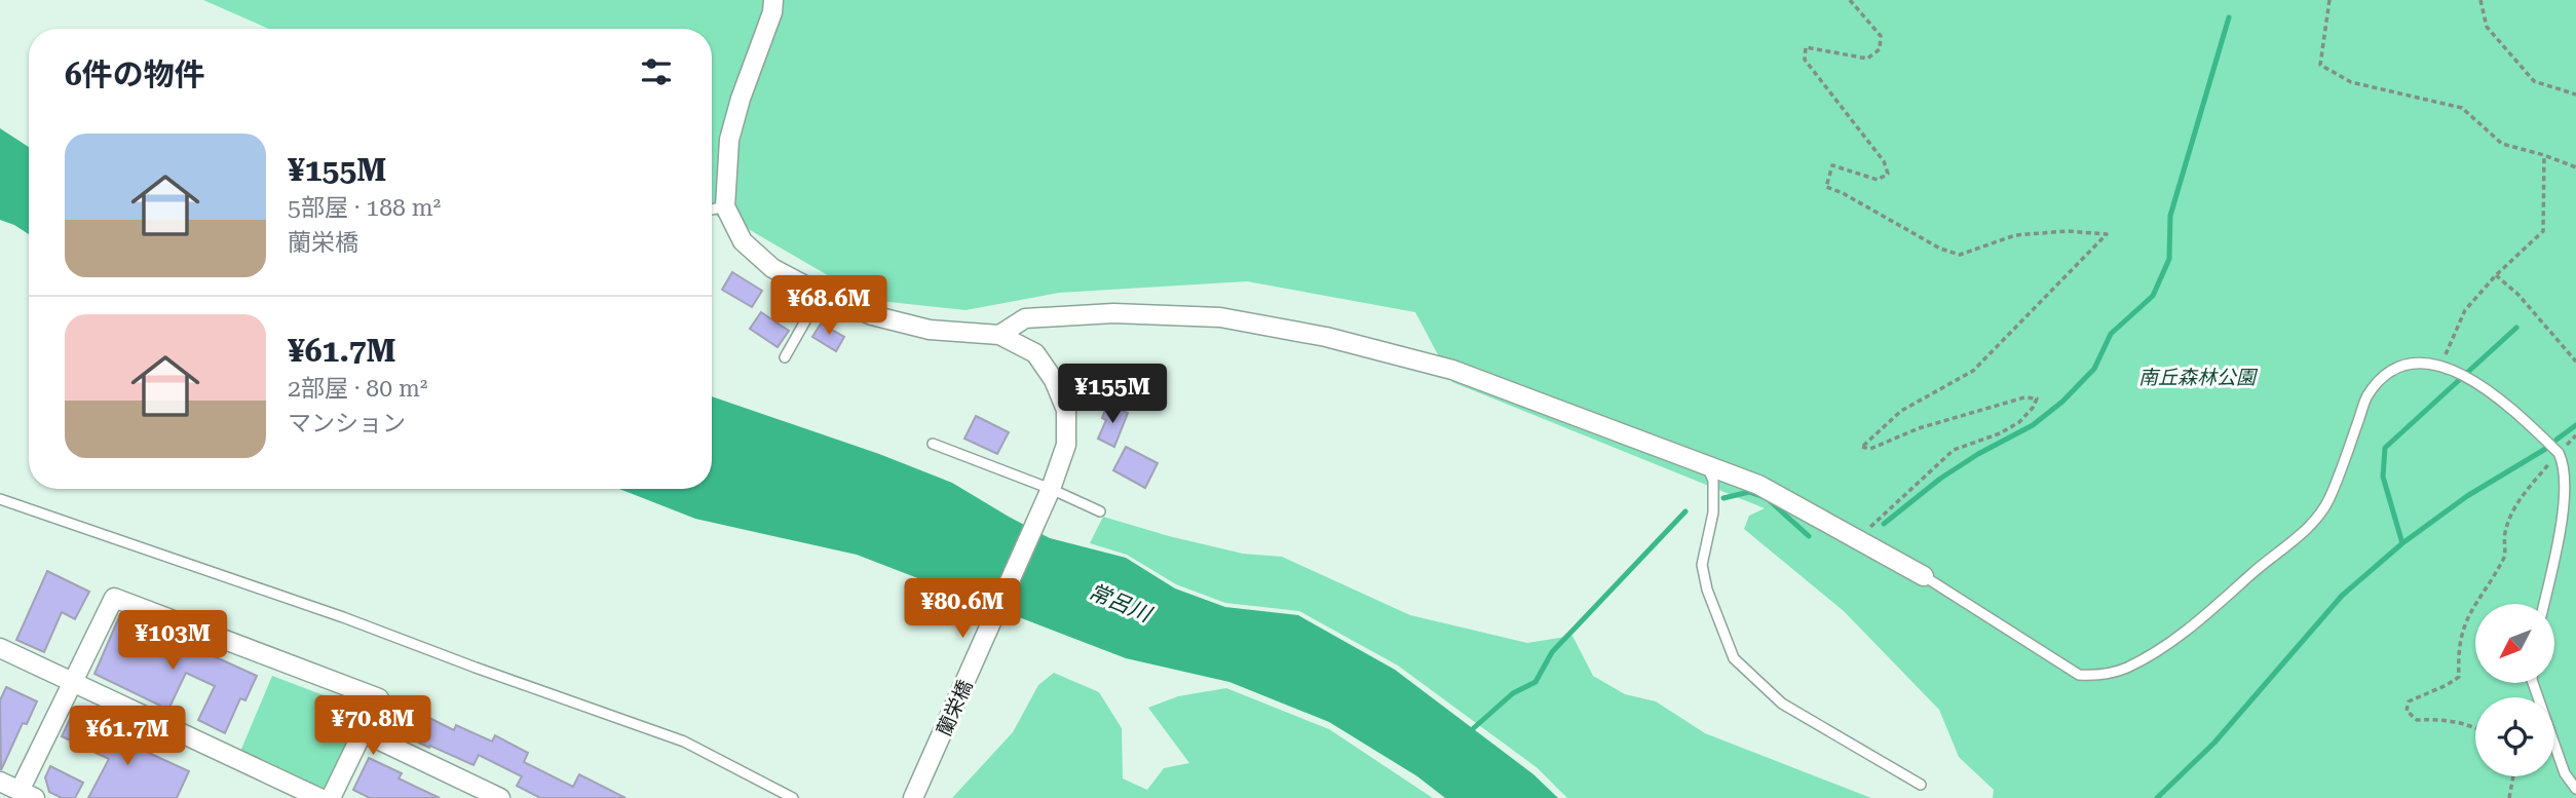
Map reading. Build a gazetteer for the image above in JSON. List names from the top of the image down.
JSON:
{
  "streets": {
    "street": ["蘭栄橋"]
  },
  "water": ["常呂川"],
  "parks": ["南丘森林公園"],
  "north": "bottom left",
  "page": {
    "heading": "6件の物件",
    "list": [
      {
        "name": "¥155M",
        "note": "5部屋 · 188 m² · 蘭栄橋"
      },
      {
        "name": "¥61.7M",
        "note": "2部屋 · 80 m² · マンション"
      }
    ],
    "price": [
      "¥68.6M",
      "¥155M",
      "¥80.6M",
      "¥103M",
      "¥70.8M",
      "¥61.7M"
    ]
  }
}
